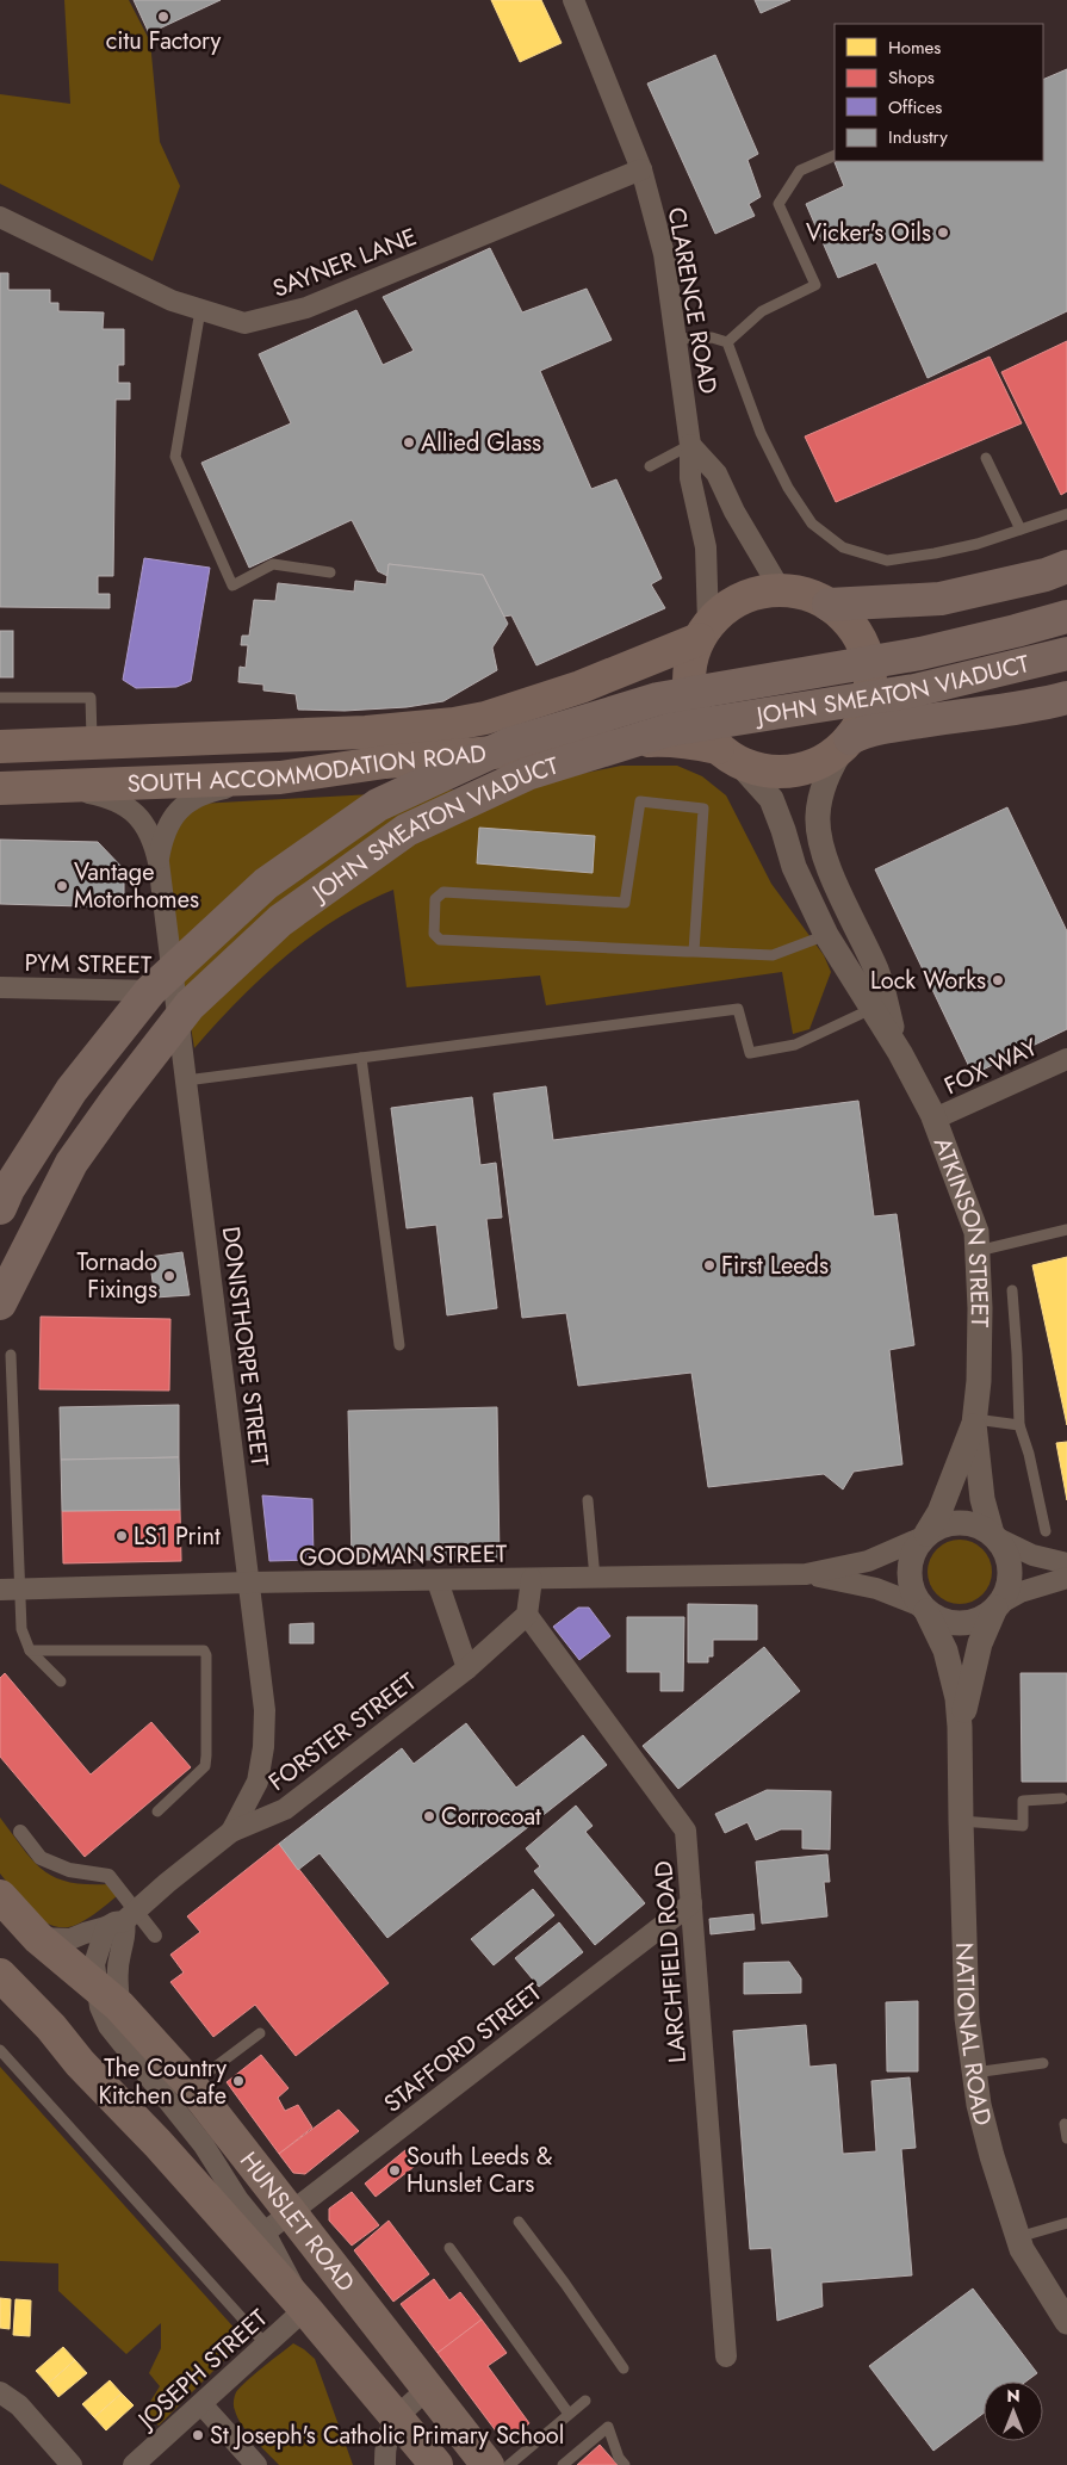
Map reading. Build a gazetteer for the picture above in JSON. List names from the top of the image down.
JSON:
{
  "streets": {
    "highway": ["JOHN SMEATON VIADUCT"],
    "main road": ["SOUTH ACCOMMODATION ROAD", "HUNSLET ROAD"],
    "street": [
      "SAYNER LANE",
      "CLARENCE ROAD",
      "PYM STREET",
      "FOX WAY",
      "ATKINSON STREET",
      "DONISTHORPE STREET",
      "GOODMAN STREET",
      "FORSTER STREET",
      "LARCHFIELD ROAD",
      "NATIONAL ROAD",
      "STAFFORD STREET",
      "JOSEPH STREET"
    ]
  },
  "crossings": [
    ["SAYNER LANE", "CLARENCE ROAD"],
    ["CLARENCE ROAD", "SOUTH ACCOMMODATION ROAD"],
    ["CLARENCE ROAD", "ATKINSON STREET"],
    ["SOUTH ACCOMMODATION ROAD", "ATKINSON STREET"],
    ["SOUTH ACCOMMODATION ROAD", "DONISTHORPE STREET"],
    ["PYM STREET", "DONISTHORPE STREET"],
    ["FOX WAY", "ATKINSON STREET"],
    ["ATKINSON STREET", "GOODMAN STREET"],
    ["ATKINSON STREET", "NATIONAL ROAD"],
    ["DONISTHORPE STREET", "GOODMAN STREET"],
    ["DONISTHORPE STREET", "FORSTER STREET"],
    ["GOODMAN STREET", "NATIONAL ROAD"],
    ["FORSTER STREET", "LARCHFIELD ROAD"],
    ["FORSTER STREET", "HUNSLET ROAD"],
    ["LARCHFIELD ROAD", "STAFFORD STREET"],
    ["STAFFORD STREET", "HUNSLET ROAD"],
    ["HUNSLET ROAD", "JOSEPH STREET"]
  ],
  "places": [
    "citu Factory",
    "Vicker's Oils",
    "Allied Glass",
    "Vantage Motorhomes",
    "Lock Works",
    "First Leeds",
    "Tornado Fixings",
    "LS1 Print",
    "Corrocoat",
    "The Country Kitchen Cafe",
    "South Leeds & Hunslet Cars",
    "St Joseph's Catholic Primary School"
  ],
  "legend": [
    "Homes",
    "Shops",
    "Offices",
    "Industry"
  ],
  "north": "top"
}
